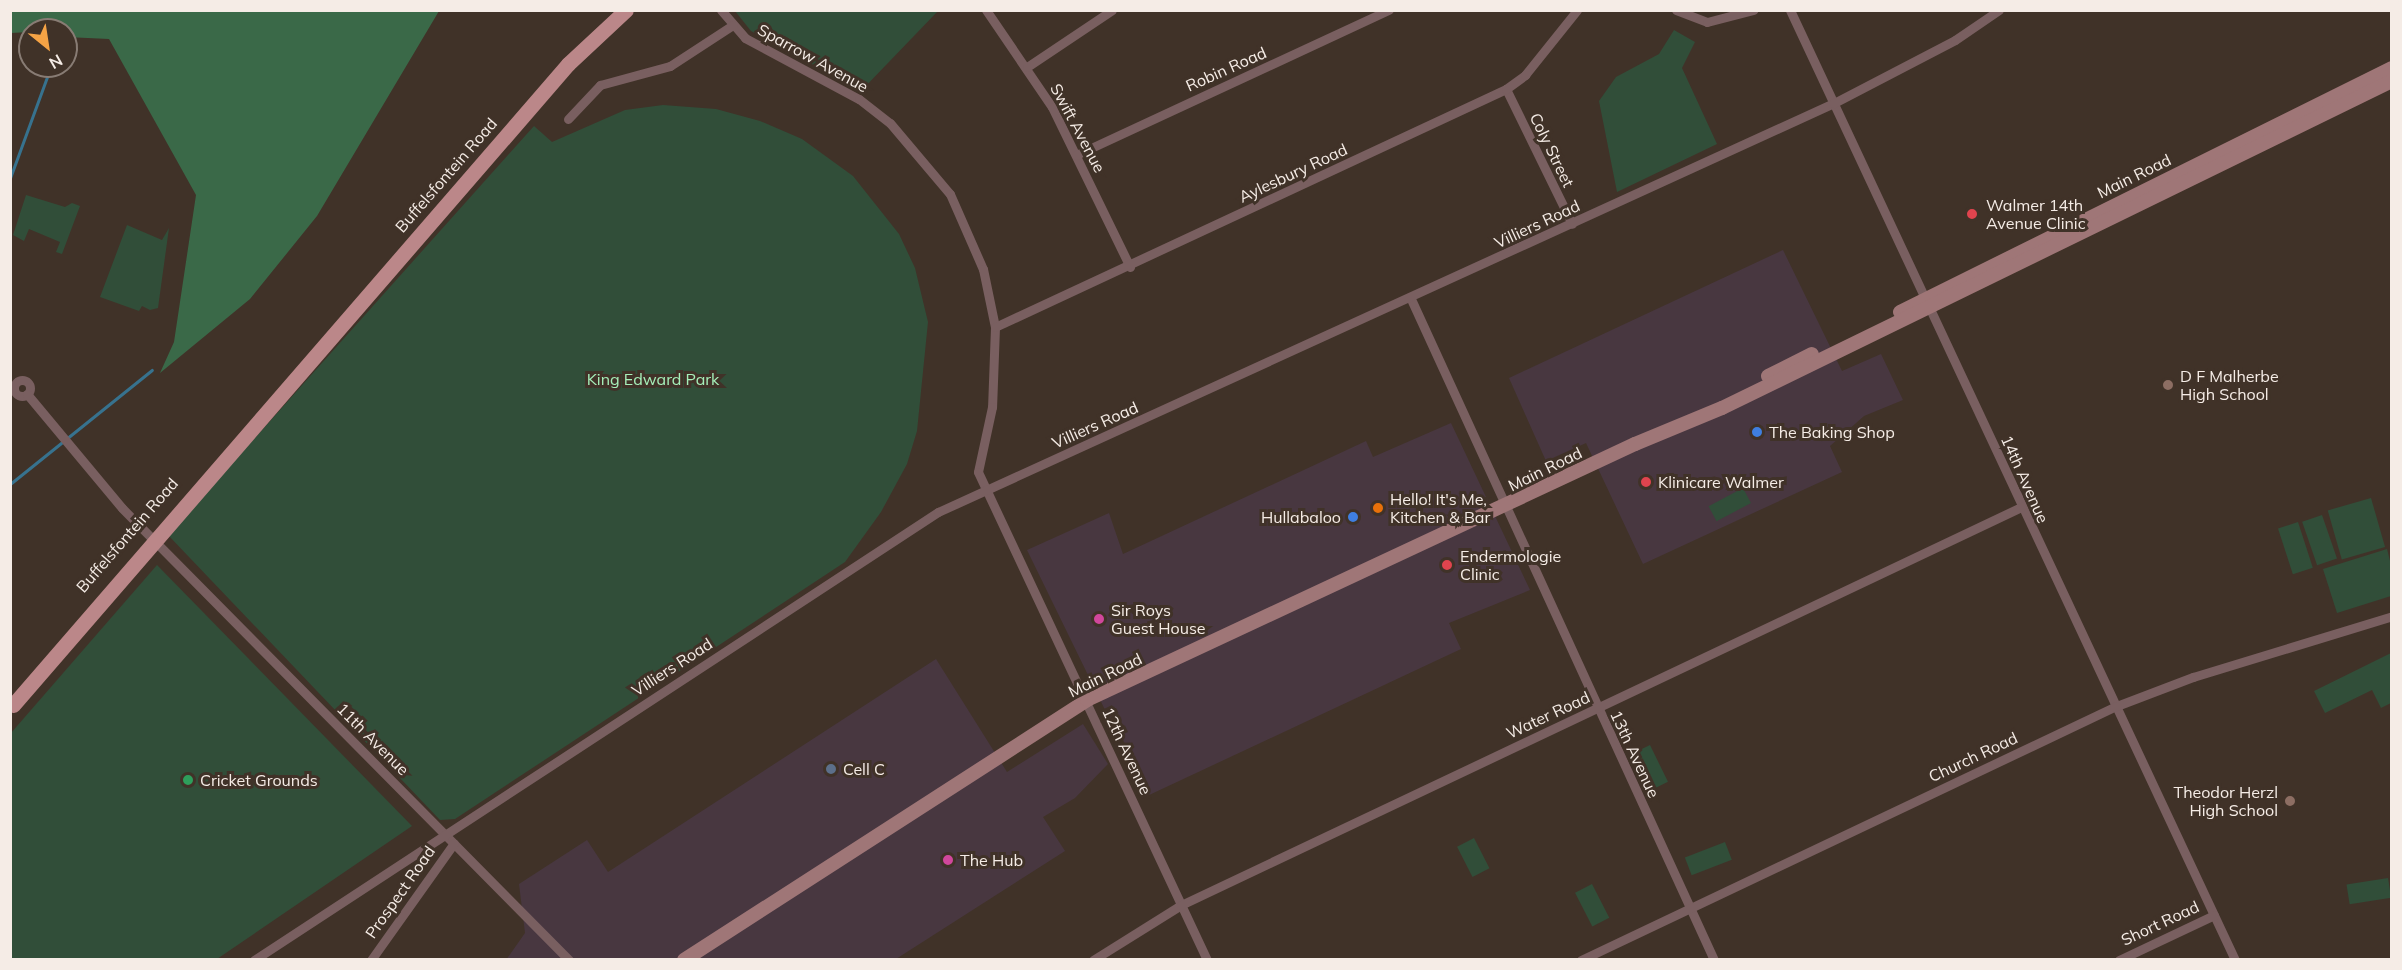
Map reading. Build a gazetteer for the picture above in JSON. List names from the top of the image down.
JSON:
{
  "streets": {
    "main road": ["Buffelsfontein Road", "Main Road"],
    "street": [
      "Sparrow Avenue",
      "Robin Road",
      "Swift Avenue",
      "Coly Street",
      "Aylesbury Road",
      "Villiers Road",
      "14th Avenue",
      "Water Road",
      "11th Avenue",
      "12th Avenue",
      "13th Avenue",
      "Church Road",
      "Prospect Road",
      "Short Road"
    ]
  },
  "crossings": [
    ["Sparrow Avenue", "Aylesbury Road"],
    ["Sparrow Avenue", "Villiers Road"],
    ["Sparrow Avenue", "12th Avenue"],
    ["Robin Road", "Swift Avenue"],
    ["Swift Avenue", "Aylesbury Road"],
    ["Coly Street", "Aylesbury Road"],
    ["Coly Street", "Villiers Road"],
    ["Buffelsfontein Road", "11th Avenue"],
    ["Main Road", "14th Avenue"],
    ["Main Road", "12th Avenue"],
    ["Main Road", "13th Avenue"],
    ["Villiers Road", "14th Avenue"],
    ["Villiers Road", "11th Avenue"],
    ["Villiers Road", "12th Avenue"],
    ["Villiers Road", "13th Avenue"],
    ["14th Avenue", "Water Road"],
    ["14th Avenue", "Church Road"],
    ["14th Avenue", "Short Road"],
    ["Water Road", "12th Avenue"],
    ["Water Road", "13th Avenue"],
    ["11th Avenue", "Prospect Road"],
    ["13th Avenue", "Church Road"]
  ],
  "parks": ["King Edward Park"],
  "places": [
    "Walmer 14th Avenue Clinic",
    "D F Malherbe High School",
    "The Baking Shop",
    "Klinicare Walmer",
    "Hello! It's Me, Kitchen & Bar",
    "Hullabaloo",
    "Endermologie Clinic",
    "Sir Roys Guest House",
    "Cell C",
    "Cricket Grounds",
    "Theodor Herzl High School",
    "The Hub"
  ],
  "north": "bottom right"
}
